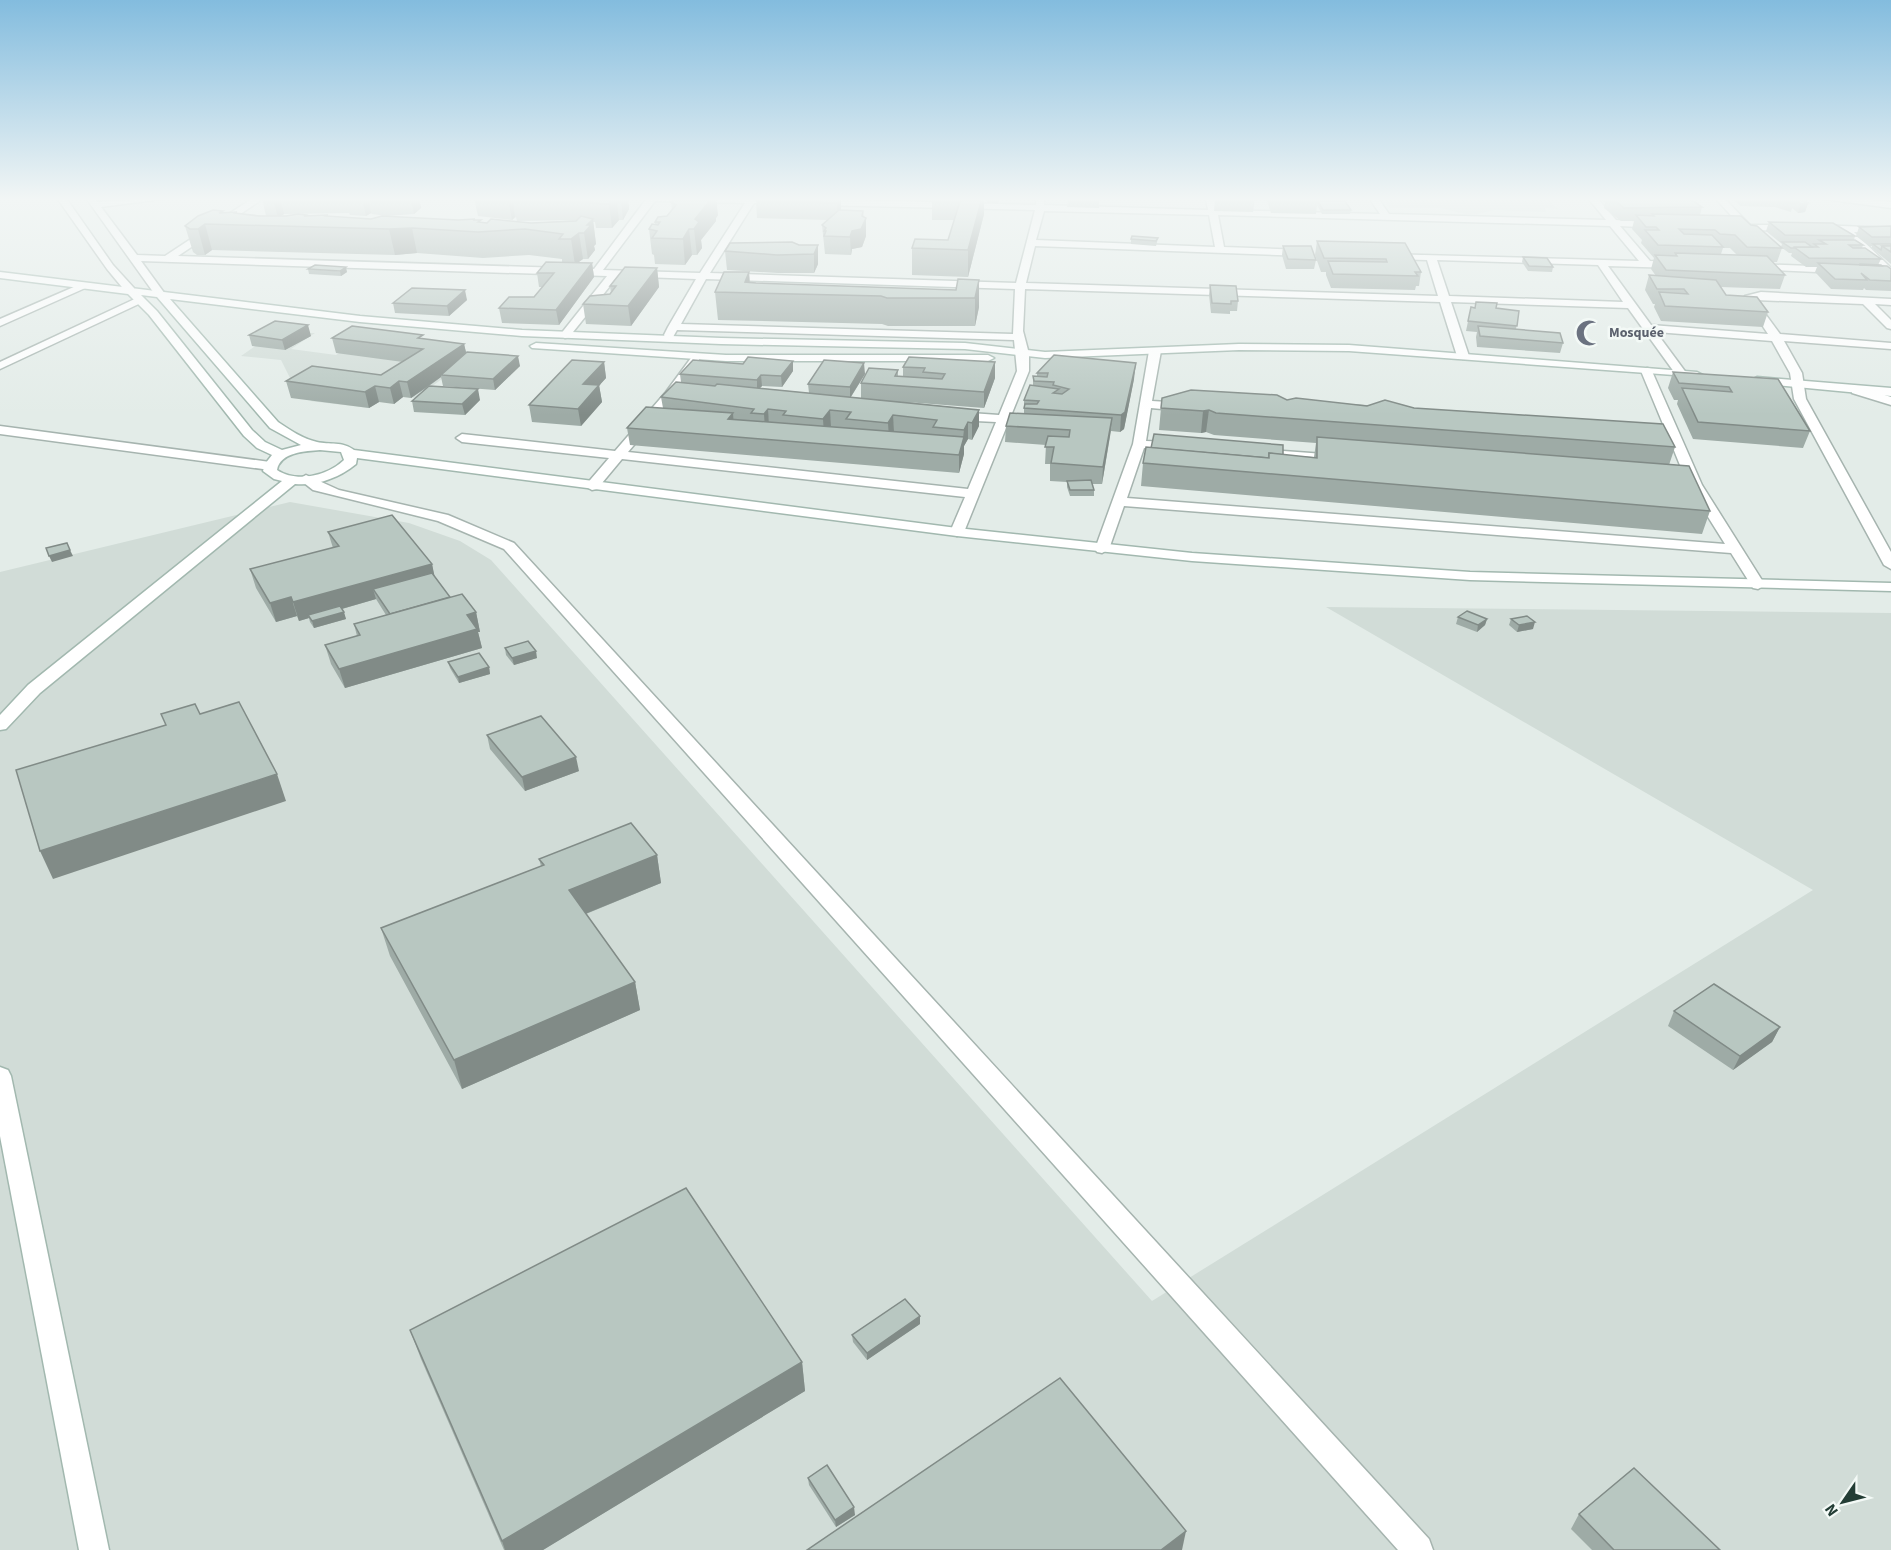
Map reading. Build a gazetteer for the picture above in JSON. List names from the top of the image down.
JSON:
{
  "places": {
    "mosque": ["Mosquée"]
  },
  "north": "bottom left"
}
